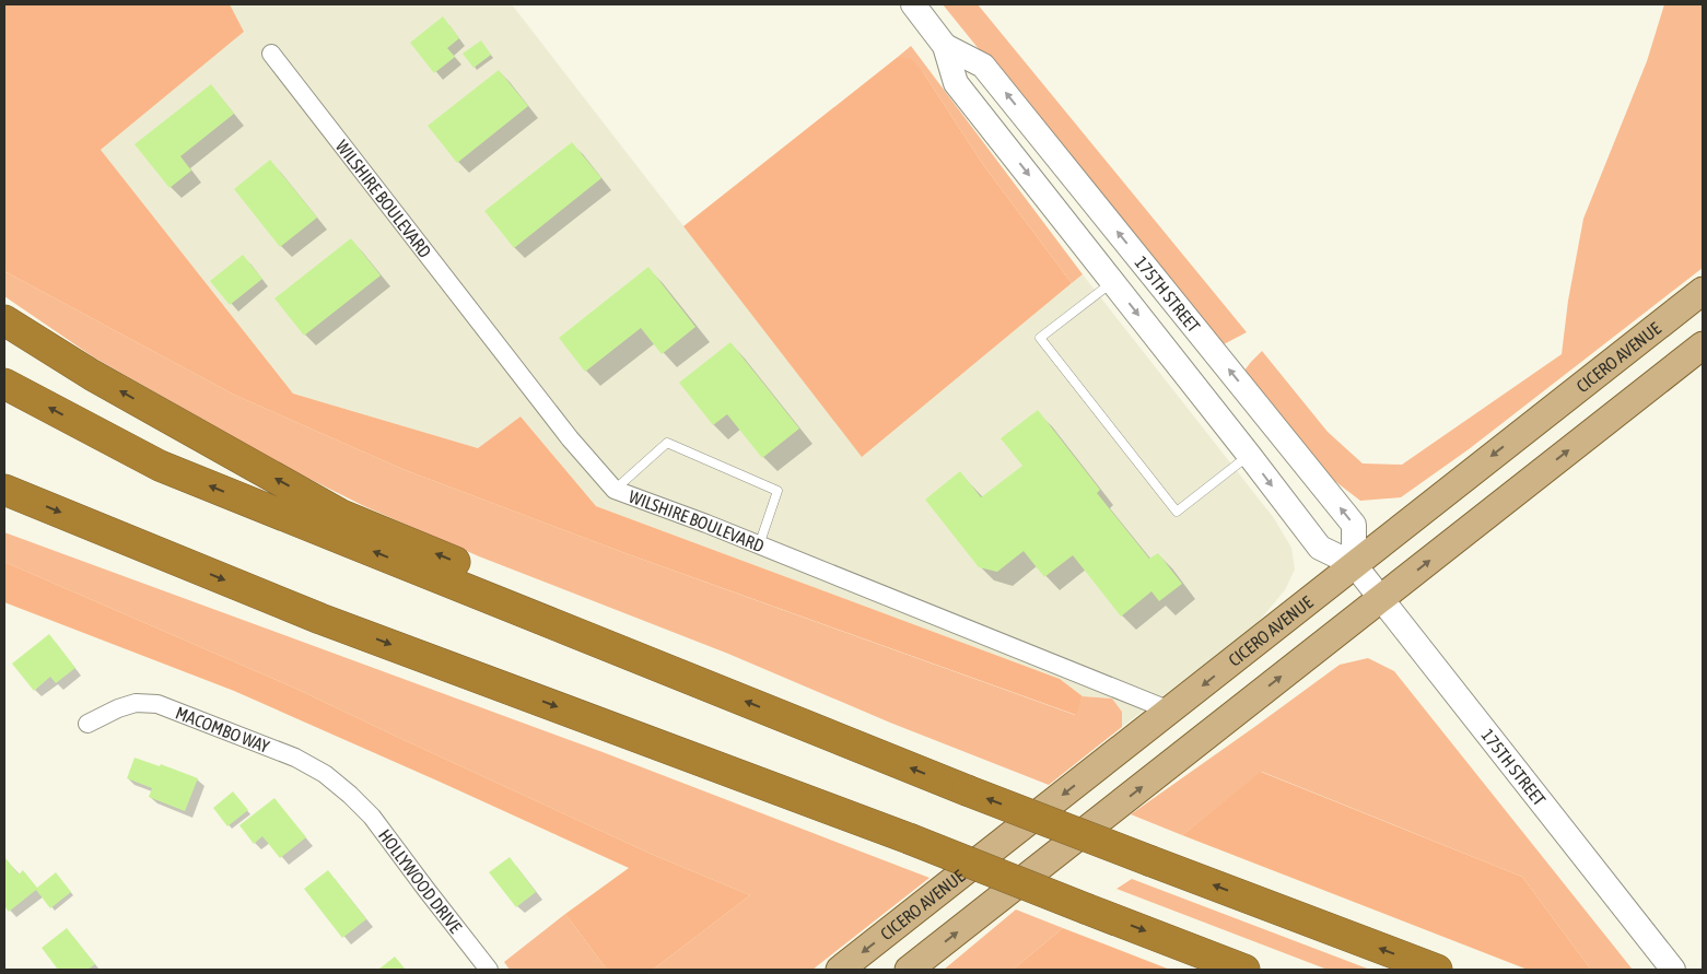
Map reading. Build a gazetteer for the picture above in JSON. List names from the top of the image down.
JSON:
{
  "streets": {
    "main road": ["CICERO AVENUE"],
    "street": [
      "WILSHIRE BOULEVARD",
      "175TH STREET",
      "MACOMBO WAY",
      "HOLLYWOOD DRIVE"
    ]
  },
  "crossings": [
    ["WILSHIRE BOULEVARD", "CICERO AVENUE"],
    ["175TH STREET", "CICERO AVENUE"],
    ["MACOMBO WAY", "HOLLYWOOD DRIVE"]
  ]
}
